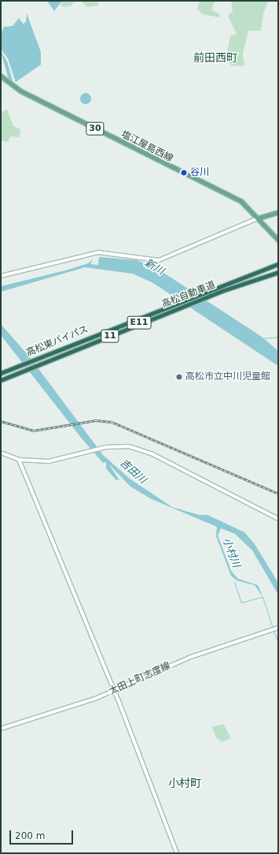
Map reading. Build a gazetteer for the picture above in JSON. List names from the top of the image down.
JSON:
{
  "streets": {
    "highway": [
      "高松自動車道",
      "E11",
      "11",
      "高松東バイパス"
    ],
    "main road": ["30", "塩江屋島西線"],
    "street": ["太田上町志度線"]
  },
  "crossings": [
    ["高松自動車道", "高松東バイパス"]
  ],
  "districts": ["前田西町", "小村町"],
  "water": ["新川", "吉田川", "小村川"],
  "places": ["谷川", "高松市立中川児童館"],
  "scale_bar": "200 m"
}
